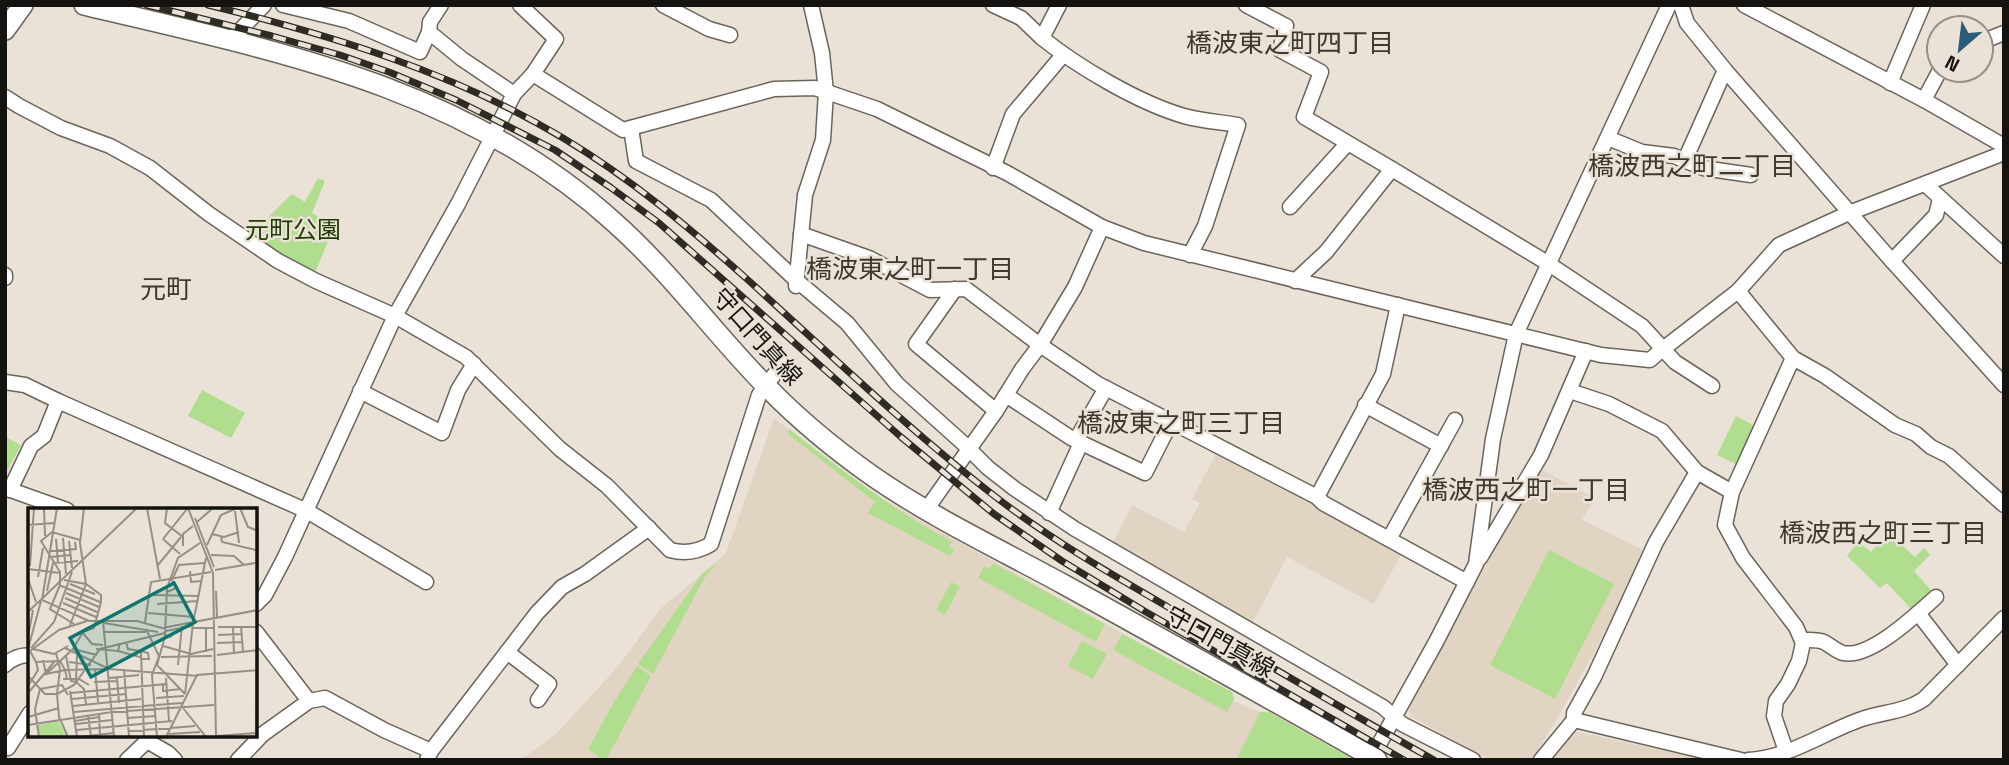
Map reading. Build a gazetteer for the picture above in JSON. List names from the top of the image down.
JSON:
{
  "streets": {
    "main road": ["守口門真線"]
  },
  "districts": [
    "橋波東之町四丁目",
    "橋波西之町二丁目",
    "橋波東之町一丁目",
    "元町",
    "橋波東之町三丁目",
    "橋波西之町一丁目",
    "橋波西之町三丁目"
  ],
  "parks": ["元町公園"],
  "north": "bottom left"
}
